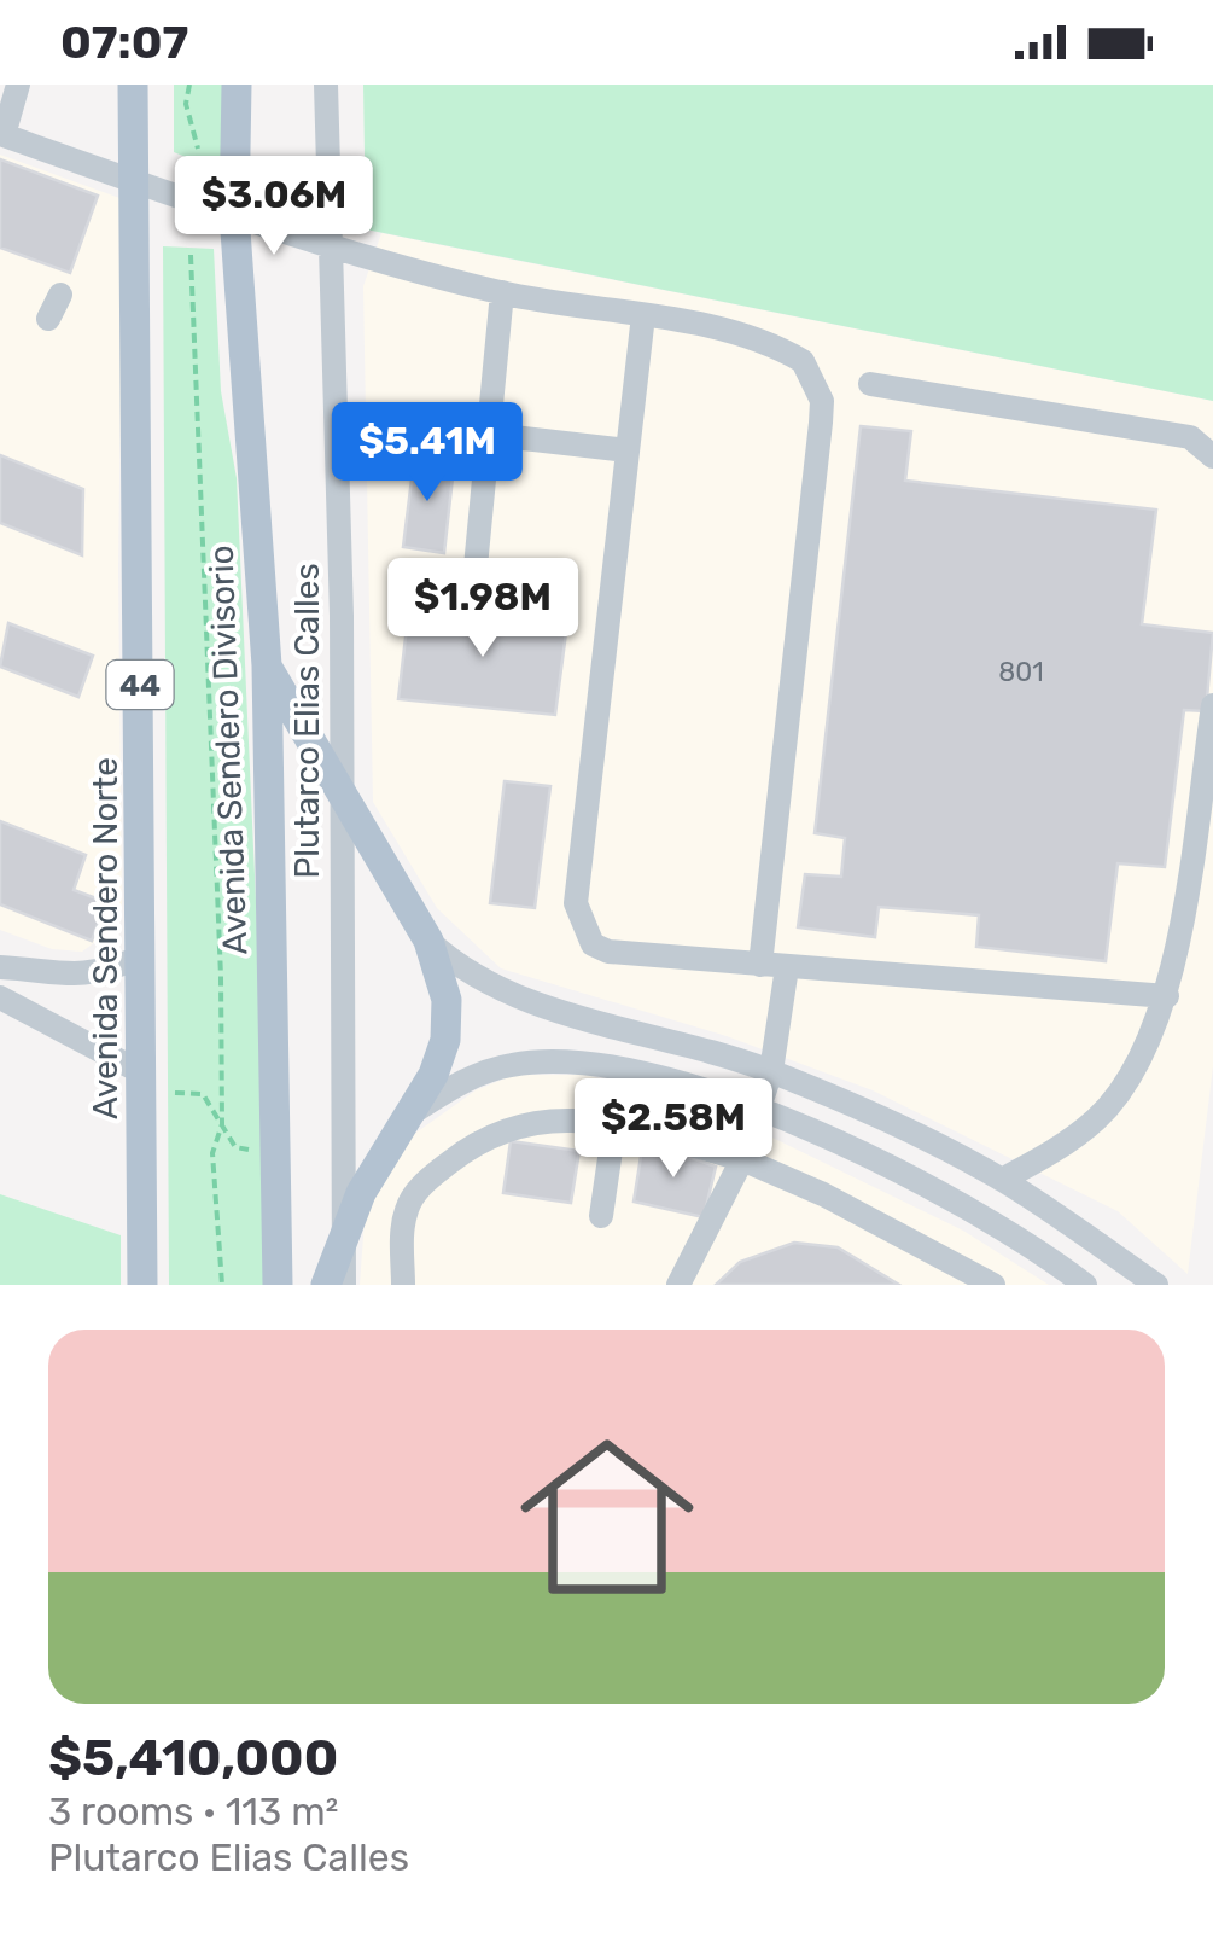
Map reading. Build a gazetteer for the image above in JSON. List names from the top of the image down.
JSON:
{
  "streets": {
    "main road": ["44", "Avenida Sendero Divisorio", "Avenida Sendero Norte"],
    "street": ["Plutarco Elias Calles"]
  },
  "house_numbers": ["801"],
  "page": {
    "status": "07:07",
    "price": [
      "$3.06M",
      "$5.41M",
      "$1.98M",
      "$2.58M"
    ],
    "list": [
      {
        "name": "$5,410,000",
        "note": "3 rooms · 113 m² · Plutarco Elias Calles"
      }
    ]
  }
}
